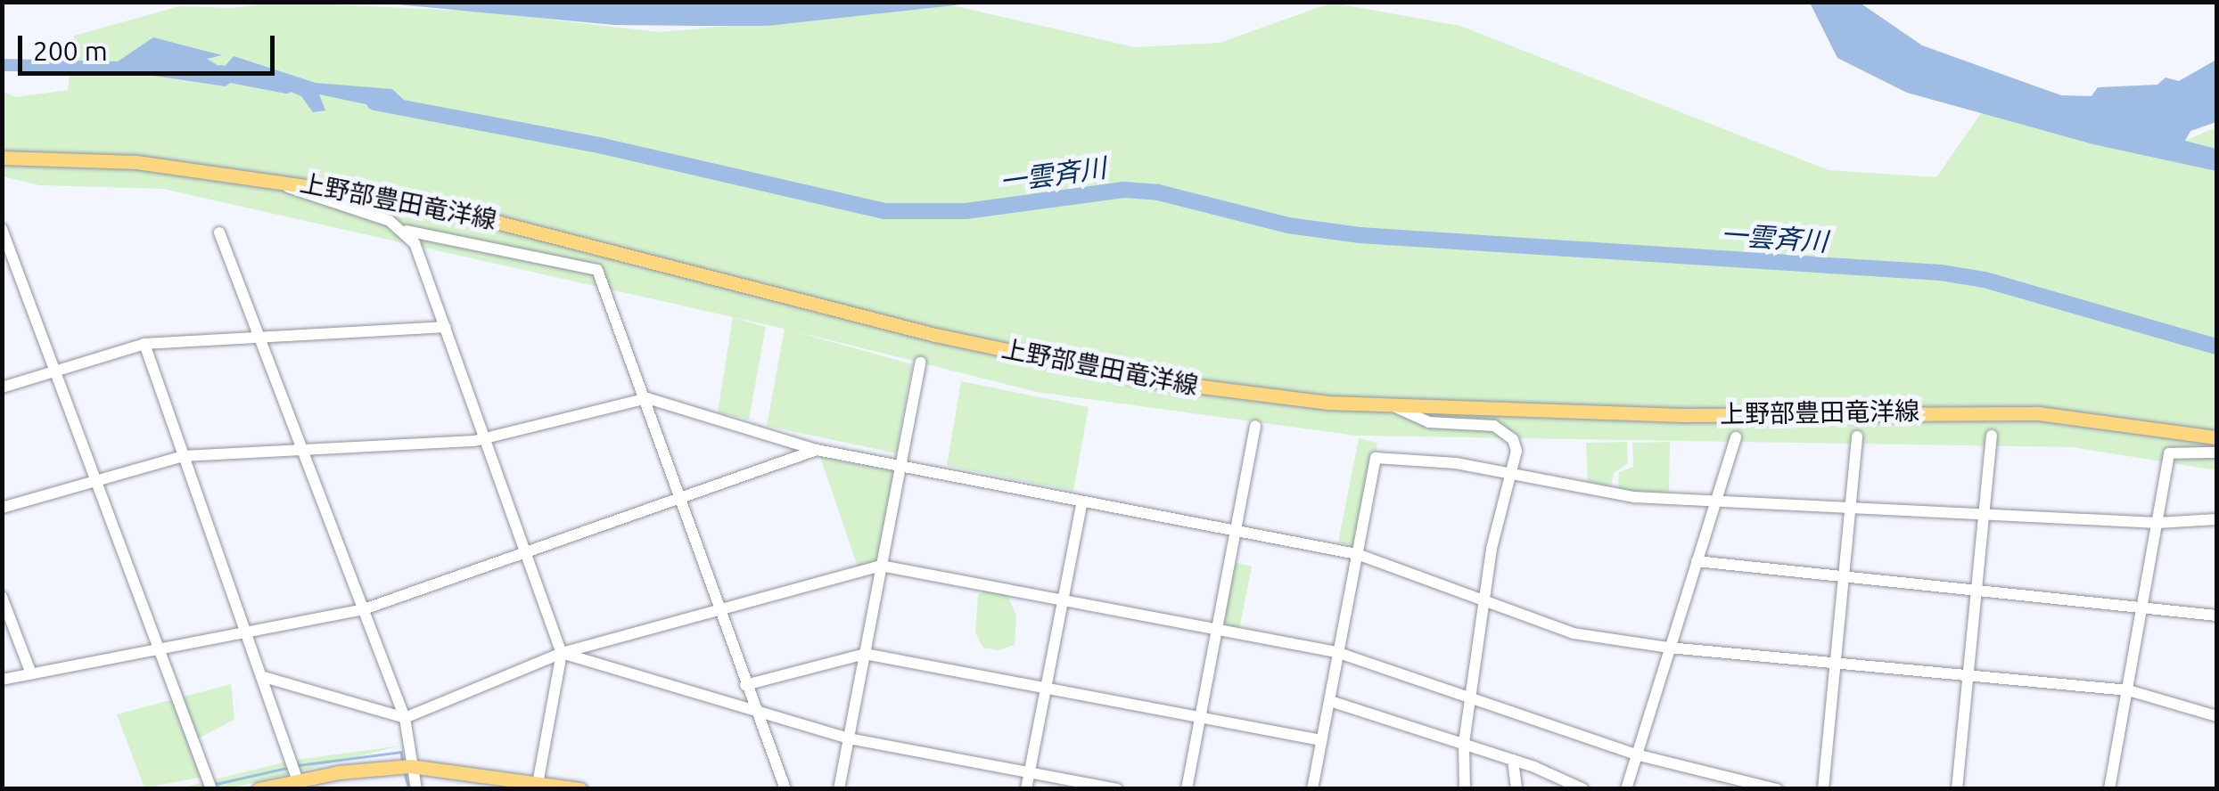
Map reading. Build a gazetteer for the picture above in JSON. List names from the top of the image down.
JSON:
{
  "streets": {
    "main road": ["上野部豊田竜洋線"]
  },
  "water": ["一雲斉川"],
  "scale_bar": "200 m"
}
